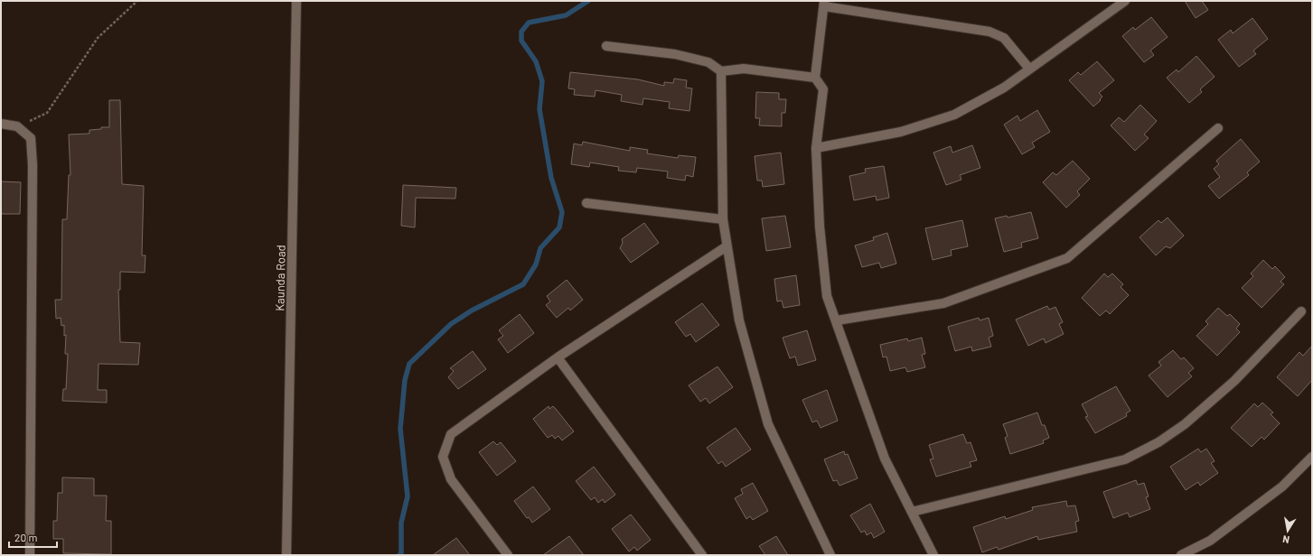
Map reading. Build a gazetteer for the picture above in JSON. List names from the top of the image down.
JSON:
{
  "streets": {
    "street": ["Kaunda Road"]
  },
  "scale_bar": "20 m",
  "north": "bottom"
}
